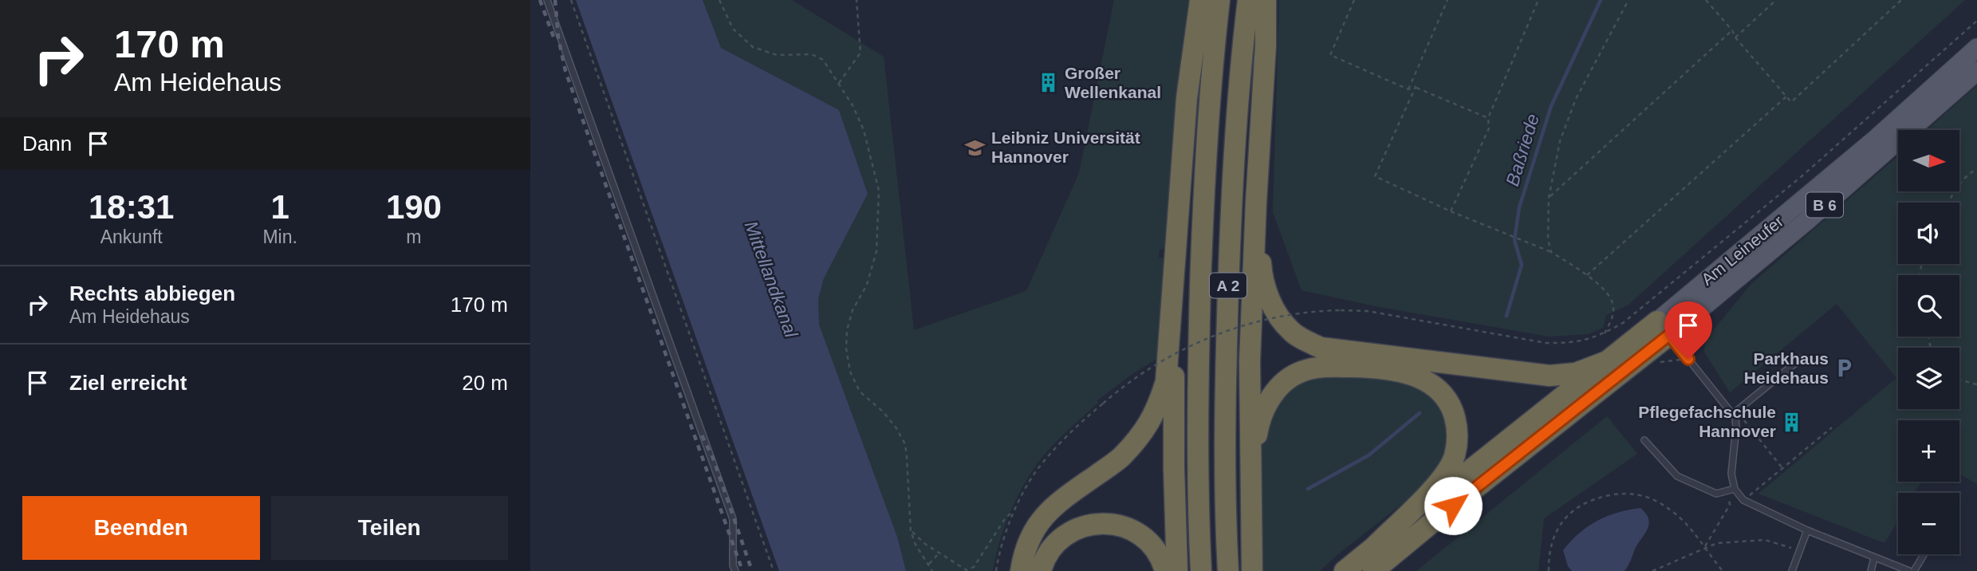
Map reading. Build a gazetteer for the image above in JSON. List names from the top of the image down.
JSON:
{
  "streets": {
    "highway": ["B 6", "Am Leineufer", "A 2"]
  },
  "water": ["Baßriede", "Mittellandkanal"],
  "places": {
    "building": ["Großer Wellenkanal", "Pflegefachschule Hannover"],
    "school or university": ["Leibniz Universität Hannover"],
    "parking": ["Parkhaus Heidehaus"]
  },
  "north": "right",
  "page": {
    "turn": ["170 m", "Am Heidehaus"],
    "then": "Dann",
    "map_buttons": ["+", "−"],
    "eta": [
      "18:31",
      "Ankunft",
      "1",
      "Min.",
      "190",
      "m"
    ],
    "list": [
      {
        "name": "Rechts abbiegen",
        "note": "Am Heidehaus",
        "value": "170 m"
      },
      {
        "name": "Ziel erreicht",
        "value": "20 m"
      }
    ],
    "buttons": ["Beenden", "Teilen"]
  }
}
